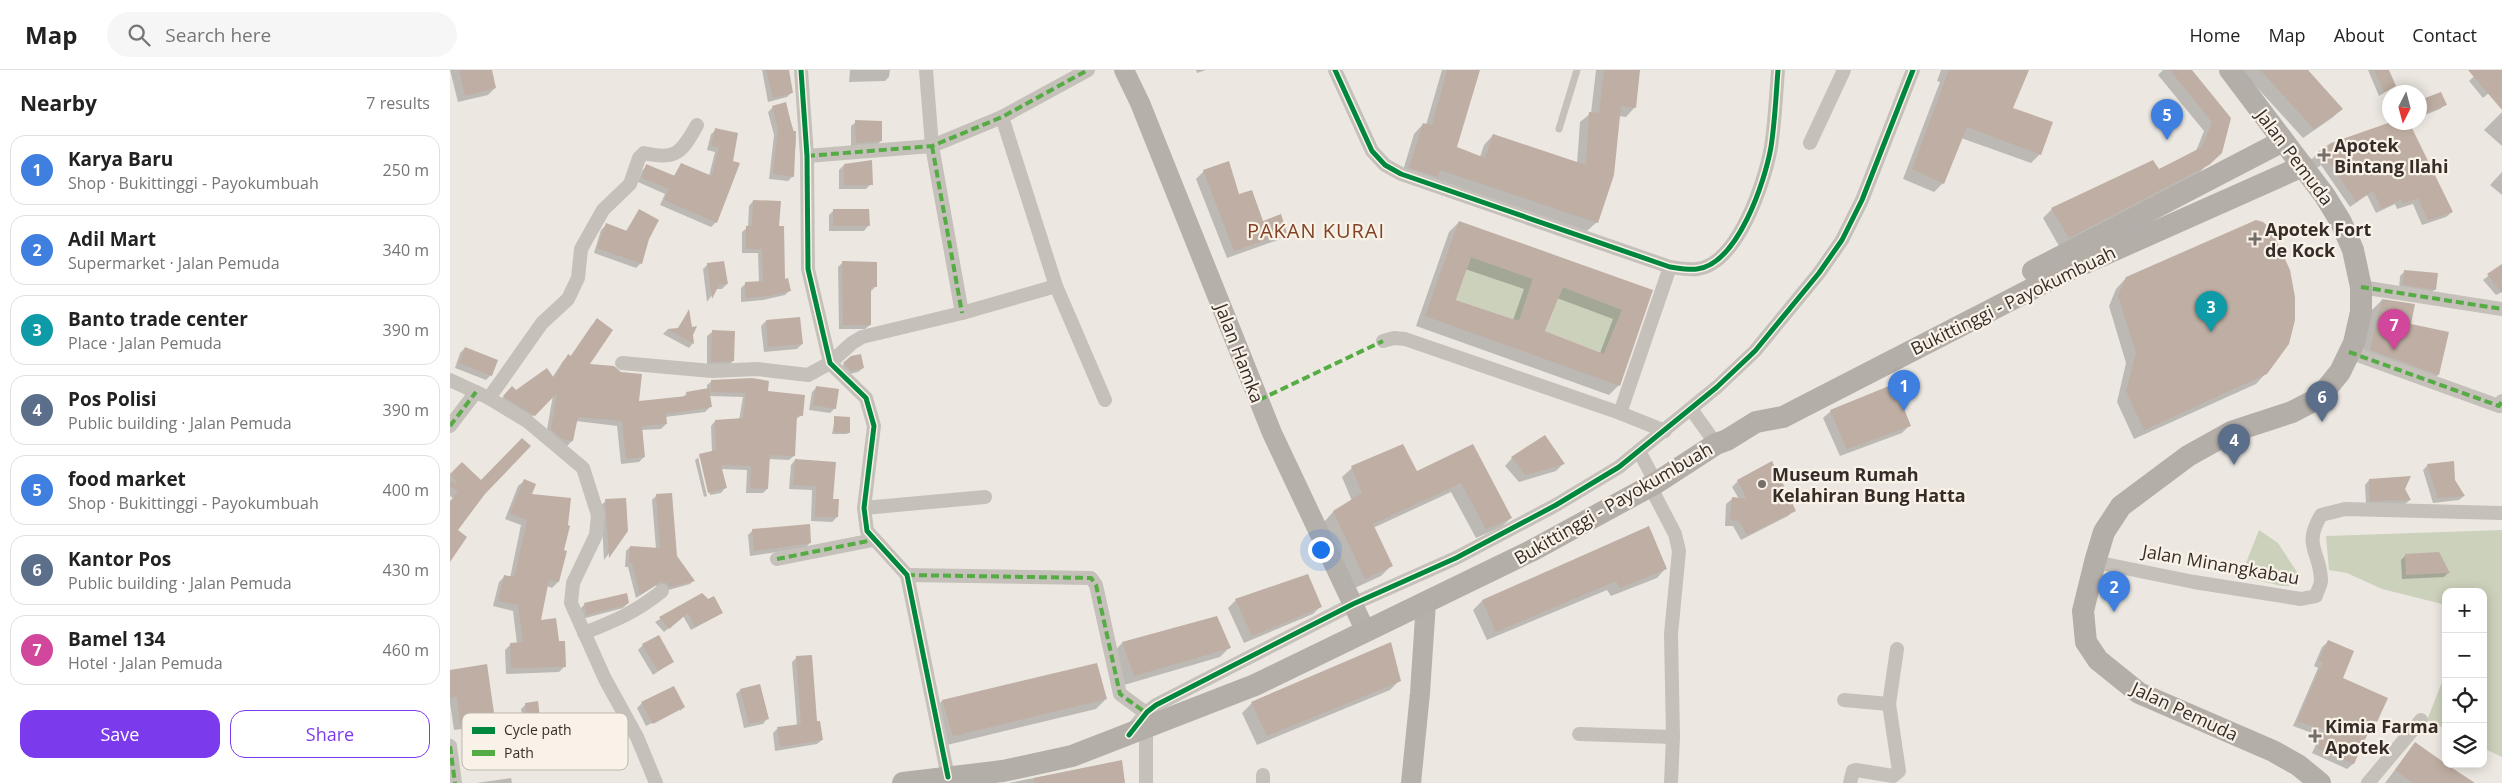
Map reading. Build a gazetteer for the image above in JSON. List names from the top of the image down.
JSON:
{
  "streets": {
    "main road": ["Jalan Pemuda", "Bukittinggi - Payokumbuah"],
    "street": ["Jalan Hamka", "Jalan Minangkabau"]
  },
  "crossings": [
    ["Jalan Pemuda", "Bukittinggi - Payokumbuah"],
    ["Jalan Pemuda", "Jalan Minangkabau"],
    ["Bukittinggi - Payokumbuah", "Jalan Hamka"]
  ],
  "districts": ["PAKAN KURAI"],
  "places": {
    "health": ["Apotek Bintang Ilahi", "Apotek Fort de Kock", "Kimia Farma Apotek"],
    "other": ["Museum Rumah Kelahiran Bung Hatta"]
  },
  "legend": ["Cycle path", "Path"],
  "north": "bottom",
  "page": {
    "header": "Map",
    "search": "Search here",
    "nav": [
      "Home",
      "Map",
      "About",
      "Contact"
    ],
    "heading": ["Nearby", "7 results"],
    "pins": [
      "5",
      "3",
      "7",
      "1",
      "6",
      "4",
      "2"
    ],
    "list": [
      {
        "mark": "1",
        "name": "Karya Baru",
        "note": "Shop · Bukittinggi - Payokumbuah",
        "value": "250 m"
      },
      {
        "mark": "2",
        "name": "Adil Mart",
        "note": "Supermarket · Jalan Pemuda",
        "value": "340 m"
      },
      {
        "mark": "3",
        "name": "Banto trade center",
        "note": "Place · Jalan Pemuda",
        "value": "390 m"
      },
      {
        "mark": "4",
        "name": "Pos Polisi",
        "note": "Public building · Jalan Pemuda",
        "value": "390 m"
      },
      {
        "mark": "5",
        "name": "food market",
        "note": "Shop · Bukittinggi - Payokumbuah",
        "value": "400 m"
      },
      {
        "mark": "6",
        "name": "Kantor Pos",
        "note": "Public building · Jalan Pemuda",
        "value": "430 m"
      },
      {
        "mark": "7",
        "name": "Bamel 134",
        "note": "Hotel · Jalan Pemuda",
        "value": "460 m"
      }
    ],
    "map_buttons": ["+", "−"],
    "buttons": ["Save", "Share"]
  }
}
